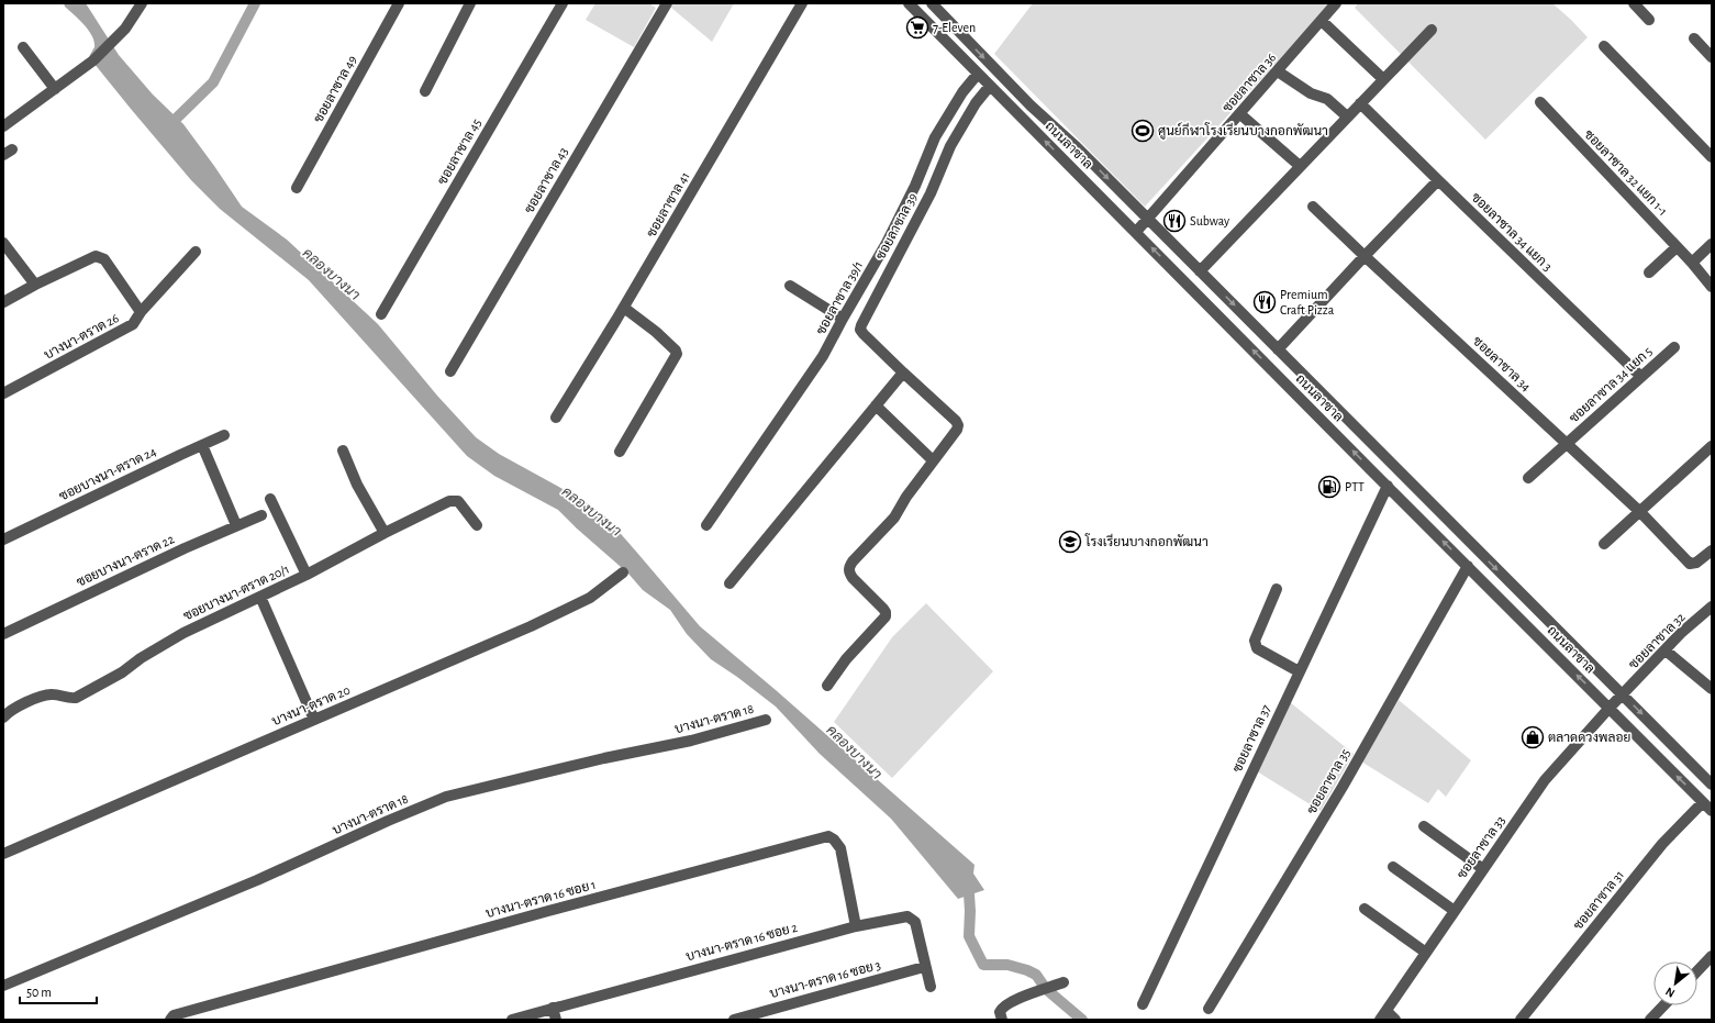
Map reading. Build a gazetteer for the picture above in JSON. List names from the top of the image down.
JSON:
{
  "streets": {
    "street": [
      "ซอยลาซาล 36",
      "ซอยลาซาล 49",
      "ถนนลาซาล",
      "ซอยลาซาล 45",
      "ซอยลาซาล 32 แยก 1-1",
      "ซอยลาซาล 43",
      "ซอยลาซาล 41",
      "ซอยลาซาล 39",
      "ซอยลาซาล 34 แยก 3",
      "ซอยลาซาล 39/1",
      "บางนา-ตราด 26",
      "ซอยลาซาล 34",
      "ซอยลาซาล 34 แยก 5",
      "ซอยบางนา-ตราด 24",
      "ซอยบางนา-ตราด 22",
      "ซอยบางนา-ตราด 20/1",
      "ซอยลาซาล 32",
      "บางนา-ตราด 20",
      "บางนา-ตราด 18",
      "ซอยลาซาล 37",
      "ซอยลาซาล 35",
      "ซอยลาซาล 33",
      "บางนา-ตราด 16 ซอย 1",
      "ซอยลาซาล 31",
      "บางนา-ตราด 16 ซอย 2",
      "บางนา-ตราด 16 ซอย 3"
    ]
  },
  "crossings": [
    ["ซอยลาซาล 36", "ถนนลาซาล"],
    ["ถนนลาซาล", "ซอยลาซาล 39"],
    ["ถนนลาซาล", "ซอยลาซาล 39/1"],
    ["ถนนลาซาล", "ซอยลาซาล 32"],
    ["ถนนลาซาล", "ซอยลาซาล 37"],
    ["ถนนลาซาล", "ซอยลาซาล 35"],
    ["ถนนลาซาล", "ซอยลาซาล 33"],
    ["ถนนลาซาล", "ซอยลาซาล 31"],
    ["ซอยลาซาล 34 แยก 3", "ซอยลาซาล 34 แยก 5"],
    ["ซอยลาซาล 34", "ซอยลาซาล 34 แยก 5"],
    ["ซอยลาซาล 32", "ซอยลาซาล 33"],
    ["บางนา-ตราด 16 ซอย 1", "บางนา-ตราด 16 ซอย 2"],
    ["บางนา-ตราด 16 ซอย 2", "บางนา-ตราด 16 ซอย 3"]
  ],
  "water": ["คลองบางนา"],
  "places": {
    "supermarket": ["7-Eleven"],
    "sports": ["ศูนย์กีฬาโรงเรียนบางกอกพัฒนา"],
    "restaurant": ["Subway", "Premium Craft Pizza"],
    "fuel station": ["PTT"],
    "school or university": ["โรงเรียนบางกอกพัฒนา"],
    "shop": ["ตลาดดวงพลอย"]
  },
  "scale_bar": "50 m",
  "north": "bottom left"
}
